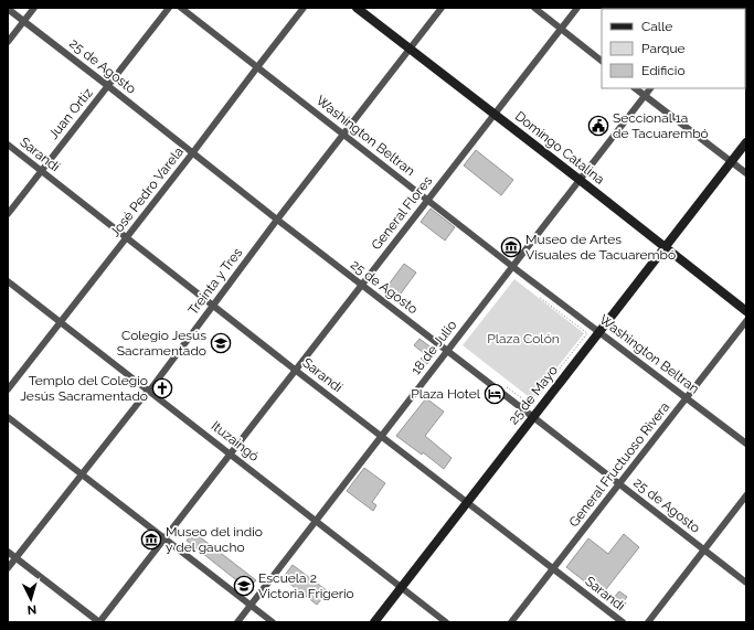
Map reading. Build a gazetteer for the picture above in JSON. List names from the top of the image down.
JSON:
{
  "streets": {
    "street": [
      "25 de Agosto",
      "Juan Ortiz",
      "Washington Beltran",
      "Domingo Catalina",
      "Sarandí",
      "José Pedro Varela",
      "General Flores",
      "Treinta y Tres",
      "18 de Julio",
      "25 de Mayo",
      "Ituzaingó",
      "General Fructuoso Rivera"
    ]
  },
  "crossings": [
    ["25 de Agosto", "Juan Ortiz"],
    ["25 de Agosto", "José Pedro Varela"],
    ["25 de Agosto", "General Flores"],
    ["25 de Agosto", "Treinta y Tres"],
    ["25 de Agosto", "18 de Julio"],
    ["25 de Agosto", "25 de Mayo"],
    ["25 de Agosto", "General Fructuoso Rivera"],
    ["Juan Ortiz", "Sarandí"],
    ["Washington Beltran", "José Pedro Varela"],
    ["Washington Beltran", "General Flores"],
    ["Washington Beltran", "Treinta y Tres"],
    ["Washington Beltran", "18 de Julio"],
    ["Washington Beltran", "25 de Mayo"],
    ["Washington Beltran", "General Fructuoso Rivera"],
    ["Domingo Catalina", "General Flores"],
    ["Domingo Catalina", "Treinta y Tres"],
    ["Domingo Catalina", "18 de Julio"],
    ["Domingo Catalina", "25 de Mayo"],
    ["Sarandí", "José Pedro Varela"],
    ["Sarandí", "General Flores"],
    ["Sarandí", "Treinta y Tres"],
    ["Sarandí", "18 de Julio"],
    ["Sarandí", "25 de Mayo"],
    ["Sarandí", "General Fructuoso Rivera"],
    ["José Pedro Varela", "Ituzaingó"],
    ["General Flores", "Ituzaingó"],
    ["Treinta y Tres", "Ituzaingó"],
    ["18 de Julio", "Ituzaingó"],
    ["25 de Mayo", "Ituzaingó"]
  ],
  "parks": ["Plaza Colón"],
  "places": {
    "public building": ["Seccional 1a de Tacuarembó"],
    "museum": ["Museo de Artes Visuales de Tacuarembó", "Museo del indio y del gaucho"],
    "school or university": ["Colegio Jesús Sacramentado", "Escuela 2 Victoria Frigerio"],
    "church": ["Templo del Colegio Jesús Sacramentado"],
    "hotel": ["Plaza Hotel"]
  },
  "legend": ["Calle", "Parque", "Edificio"],
  "north": "bottom"
}
